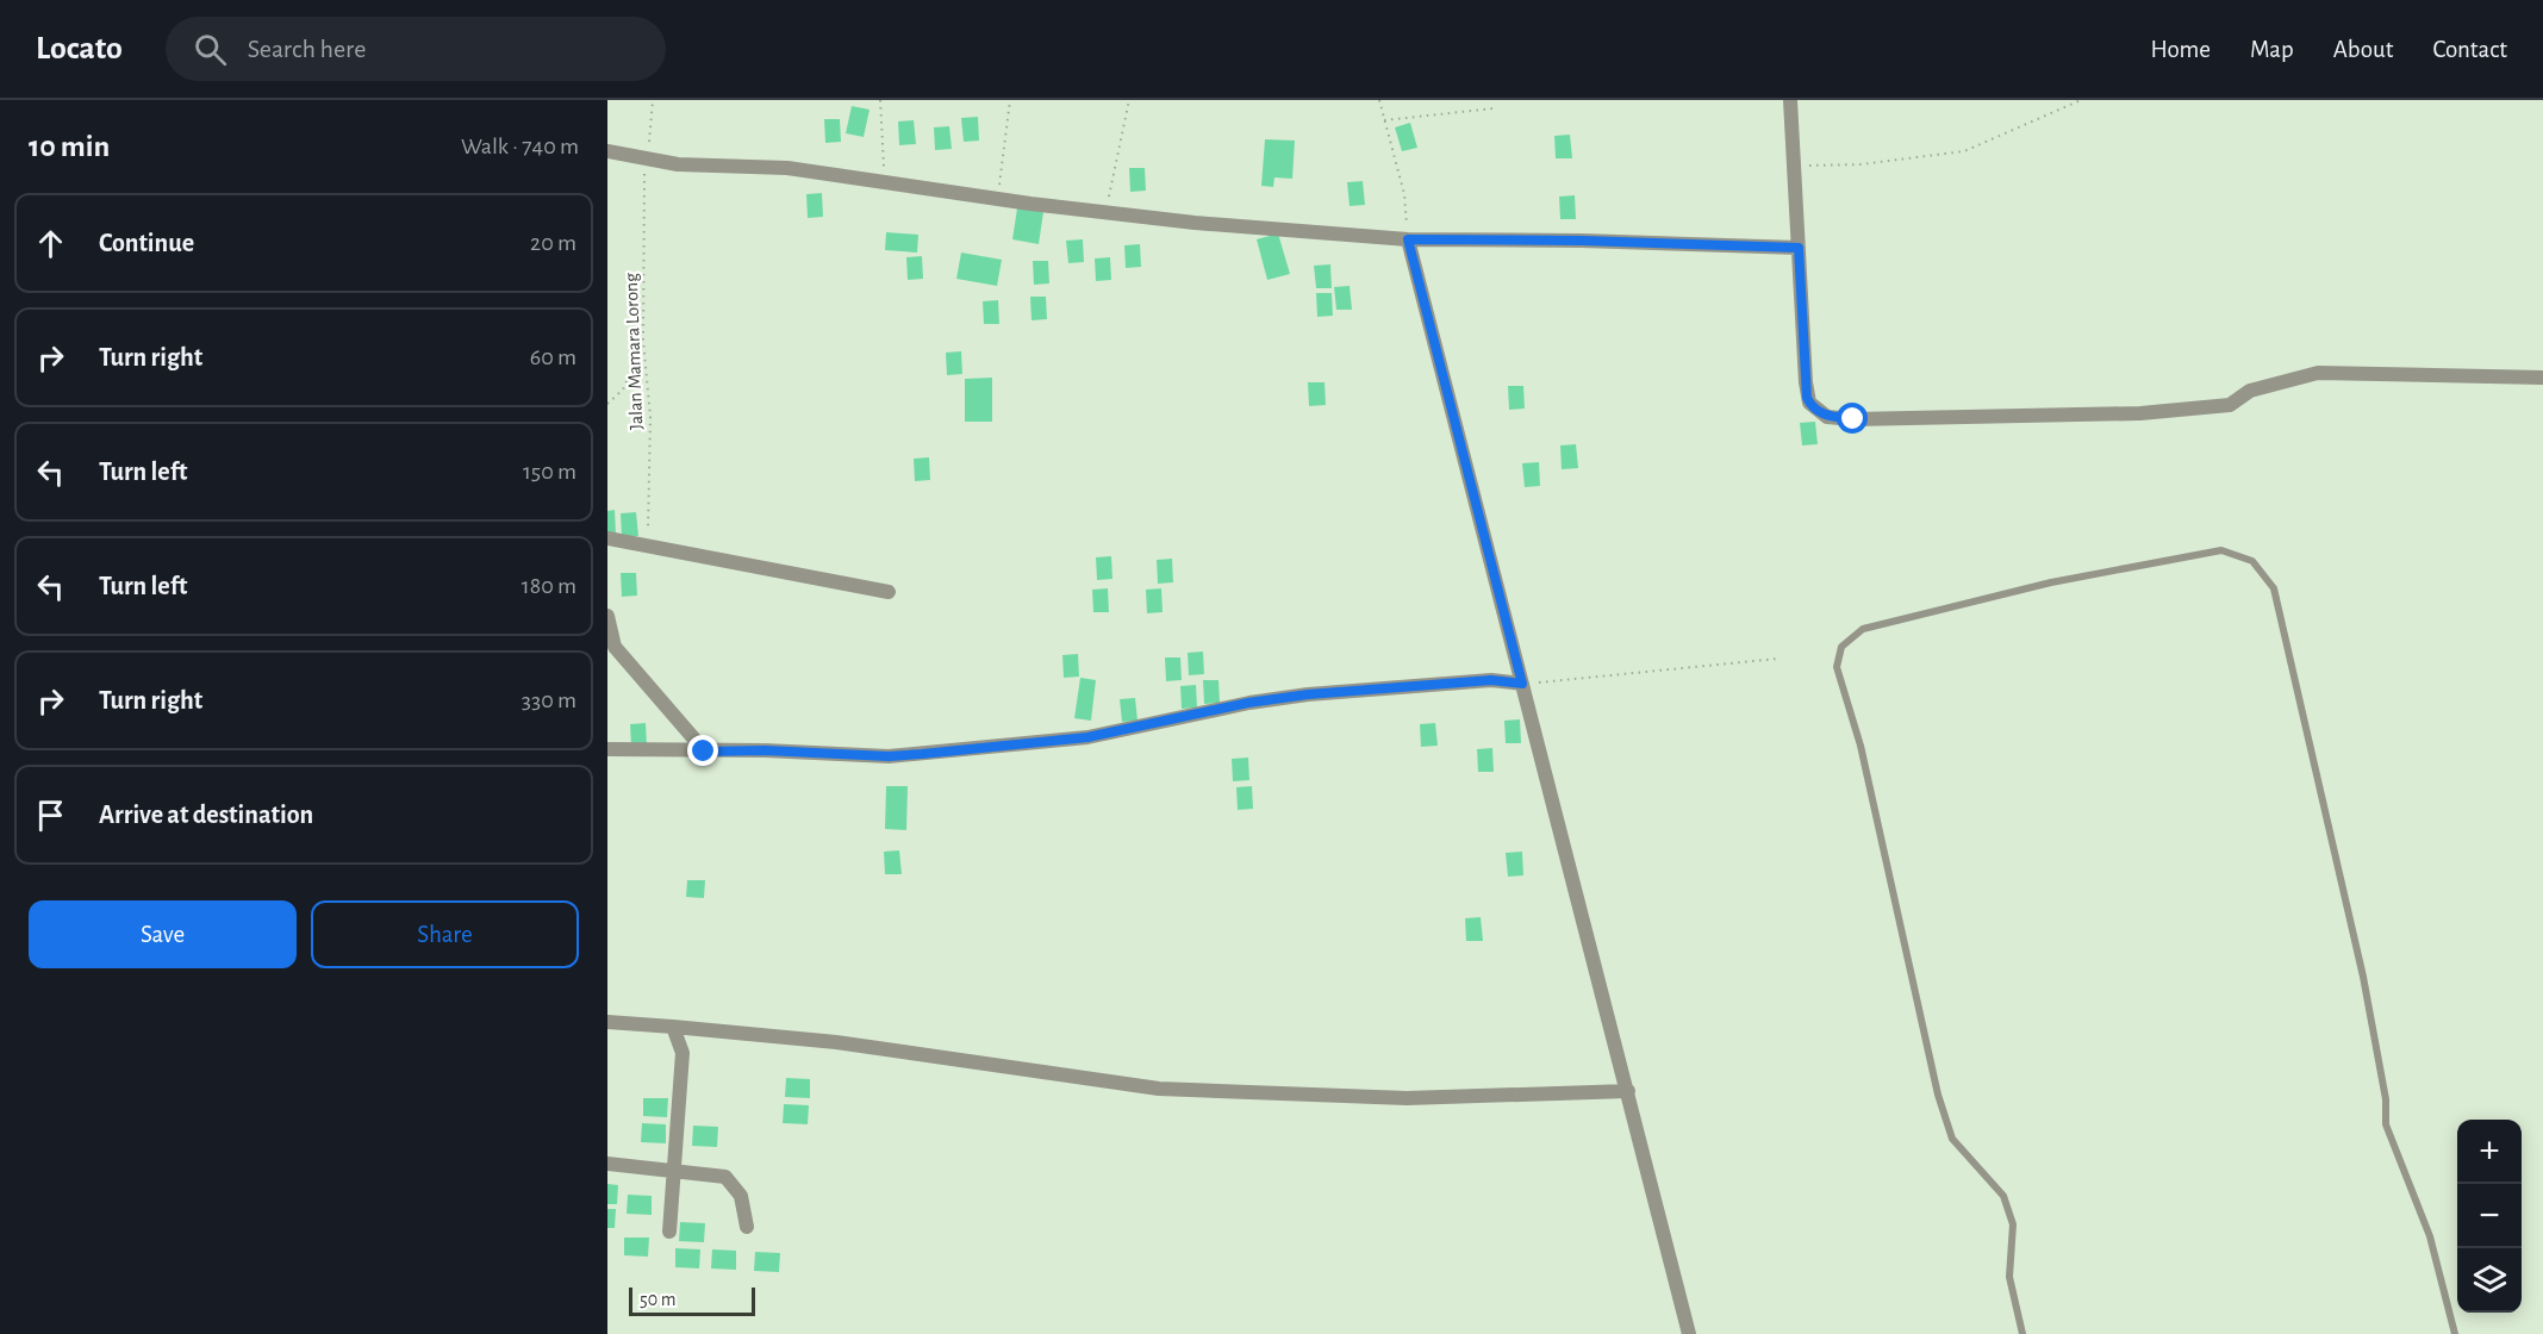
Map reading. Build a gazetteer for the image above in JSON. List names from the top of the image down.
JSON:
{
  "streets": {
    "path": ["Jalan Mamara Lorong"]
  },
  "scale_bar": "50 m",
  "page": {
    "header": "Locato",
    "search": "Search here",
    "nav": [
      "Home",
      "Map",
      "About",
      "Contact"
    ],
    "heading": ["10 min", "Walk · 740 m"],
    "list": [
      ["Continue", "20 m"],
      ["Turn right", "60 m"],
      ["Turn left", "150 m"],
      ["Turn left", "180 m"],
      ["Turn right", "330 m"],
      "Arrive at destination"
    ],
    "buttons": ["Save", "Share"],
    "map_buttons": ["+", "−"],
    "scale": "50 m"
  }
}
